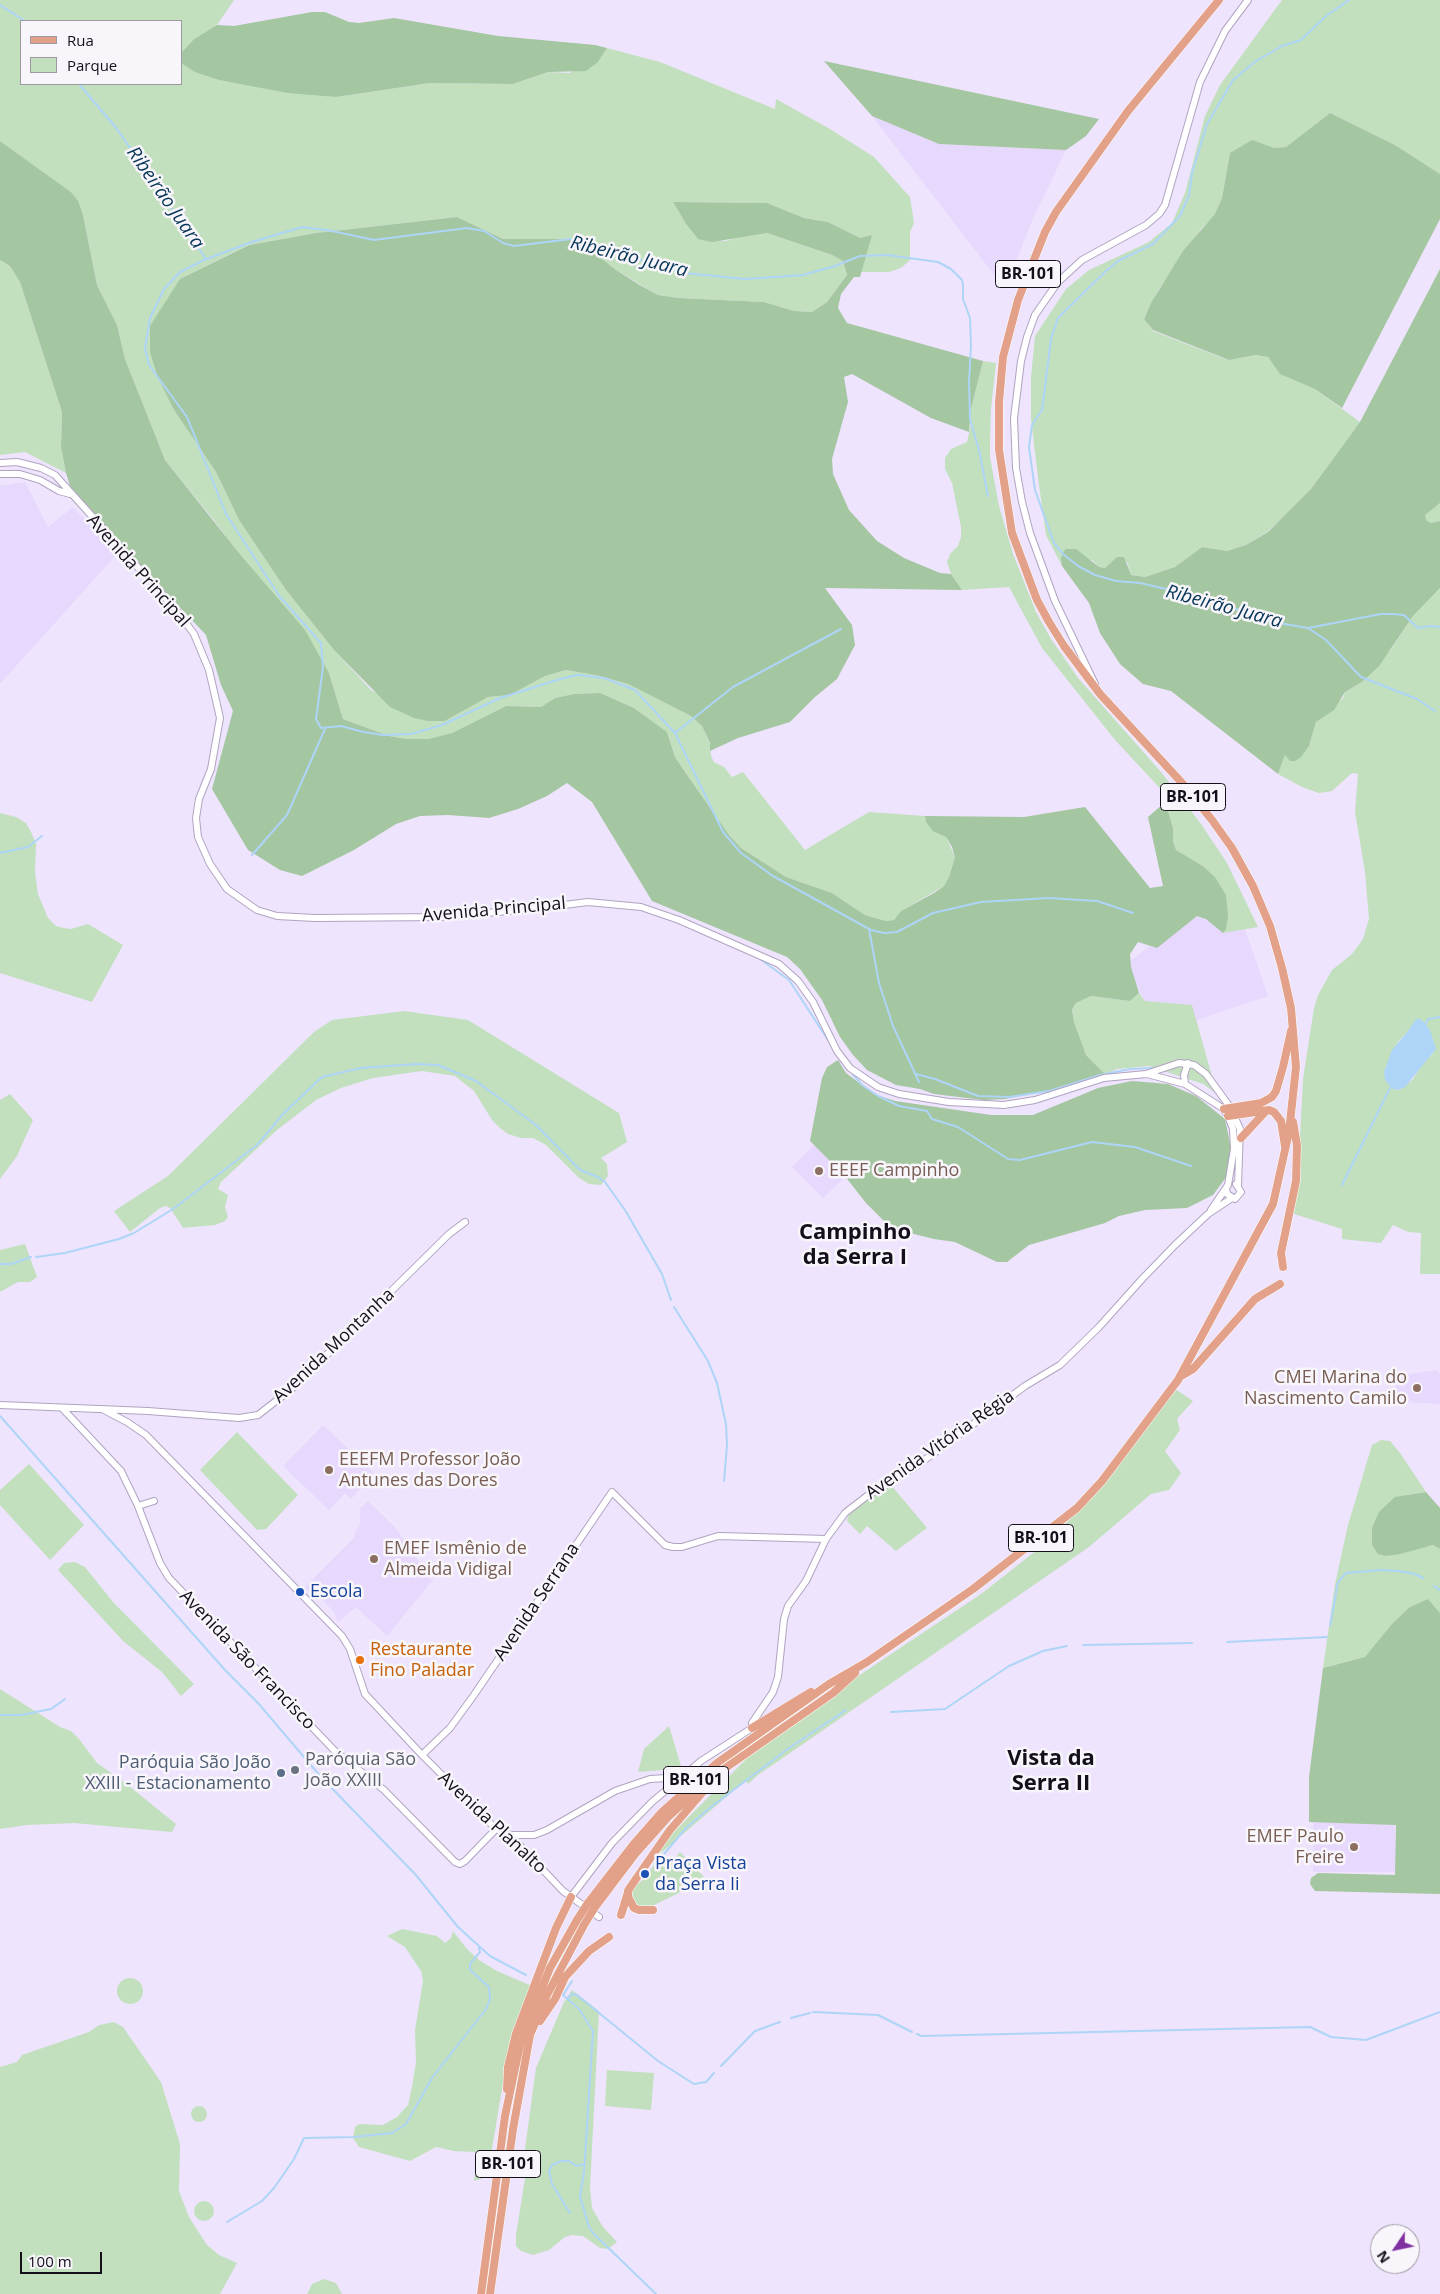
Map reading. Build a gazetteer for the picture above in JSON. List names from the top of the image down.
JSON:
{
  "streets": {
    "main road": ["BR-101"],
    "street": [
      "Avenida Principal",
      "Avenida Montanha",
      "Avenida Vitória Régia",
      "Avenida Serrana",
      "Avenida São Francisco",
      "Avenida Planalto"
    ]
  },
  "crossings": [
    ["Avenida Montanha", "Avenida São Francisco"],
    ["Avenida Montanha", "Avenida Planalto"],
    ["Avenida Vitória Régia", "Avenida Serrana"],
    ["Avenida Serrana", "Avenida Planalto"],
    ["Avenida São Francisco", "Avenida Planalto"]
  ],
  "districts": ["Campinho da Serra I", "Vista da Serra II"],
  "water": ["Ribeirão Juara"],
  "places": [
    "EEEF Campinho",
    "CMEI Marina do Nascimento Camilo",
    "EEEFM Professor João Antunes das Dores",
    "EMEF Ismênio de Almeida Vidigal",
    "Escola",
    "Restaurante Fino Paladar",
    "Paróquia São João XXIII",
    "Paróquia São João XXIII - Estacionamento",
    "EMEF Paulo Freire",
    "Praça Vista da Serra Ii"
  ],
  "legend": ["Rua", "Parque"],
  "scale_bar": "100 m",
  "north": "bottom left"
}
